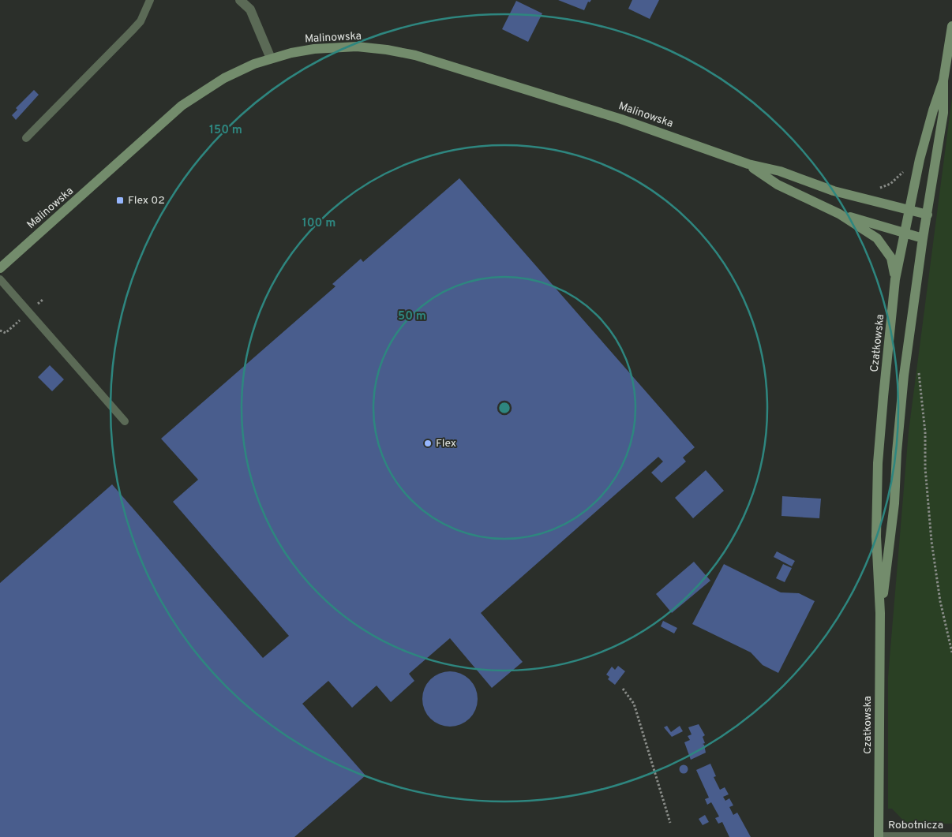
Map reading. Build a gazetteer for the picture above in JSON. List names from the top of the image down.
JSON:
{
  "streets": {
    "street": ["Malinowska", "Czatkowska", "Robotnicza"]
  },
  "crossings": [
    ["Malinowska", "Czatkowska"],
    ["Czatkowska", "Robotnicza"]
  ],
  "places": {
    "transit": ["Flex 02"],
    "other": ["Flex"]
  },
  "rings": ["150 m", "100 m", "50 m"]
}
